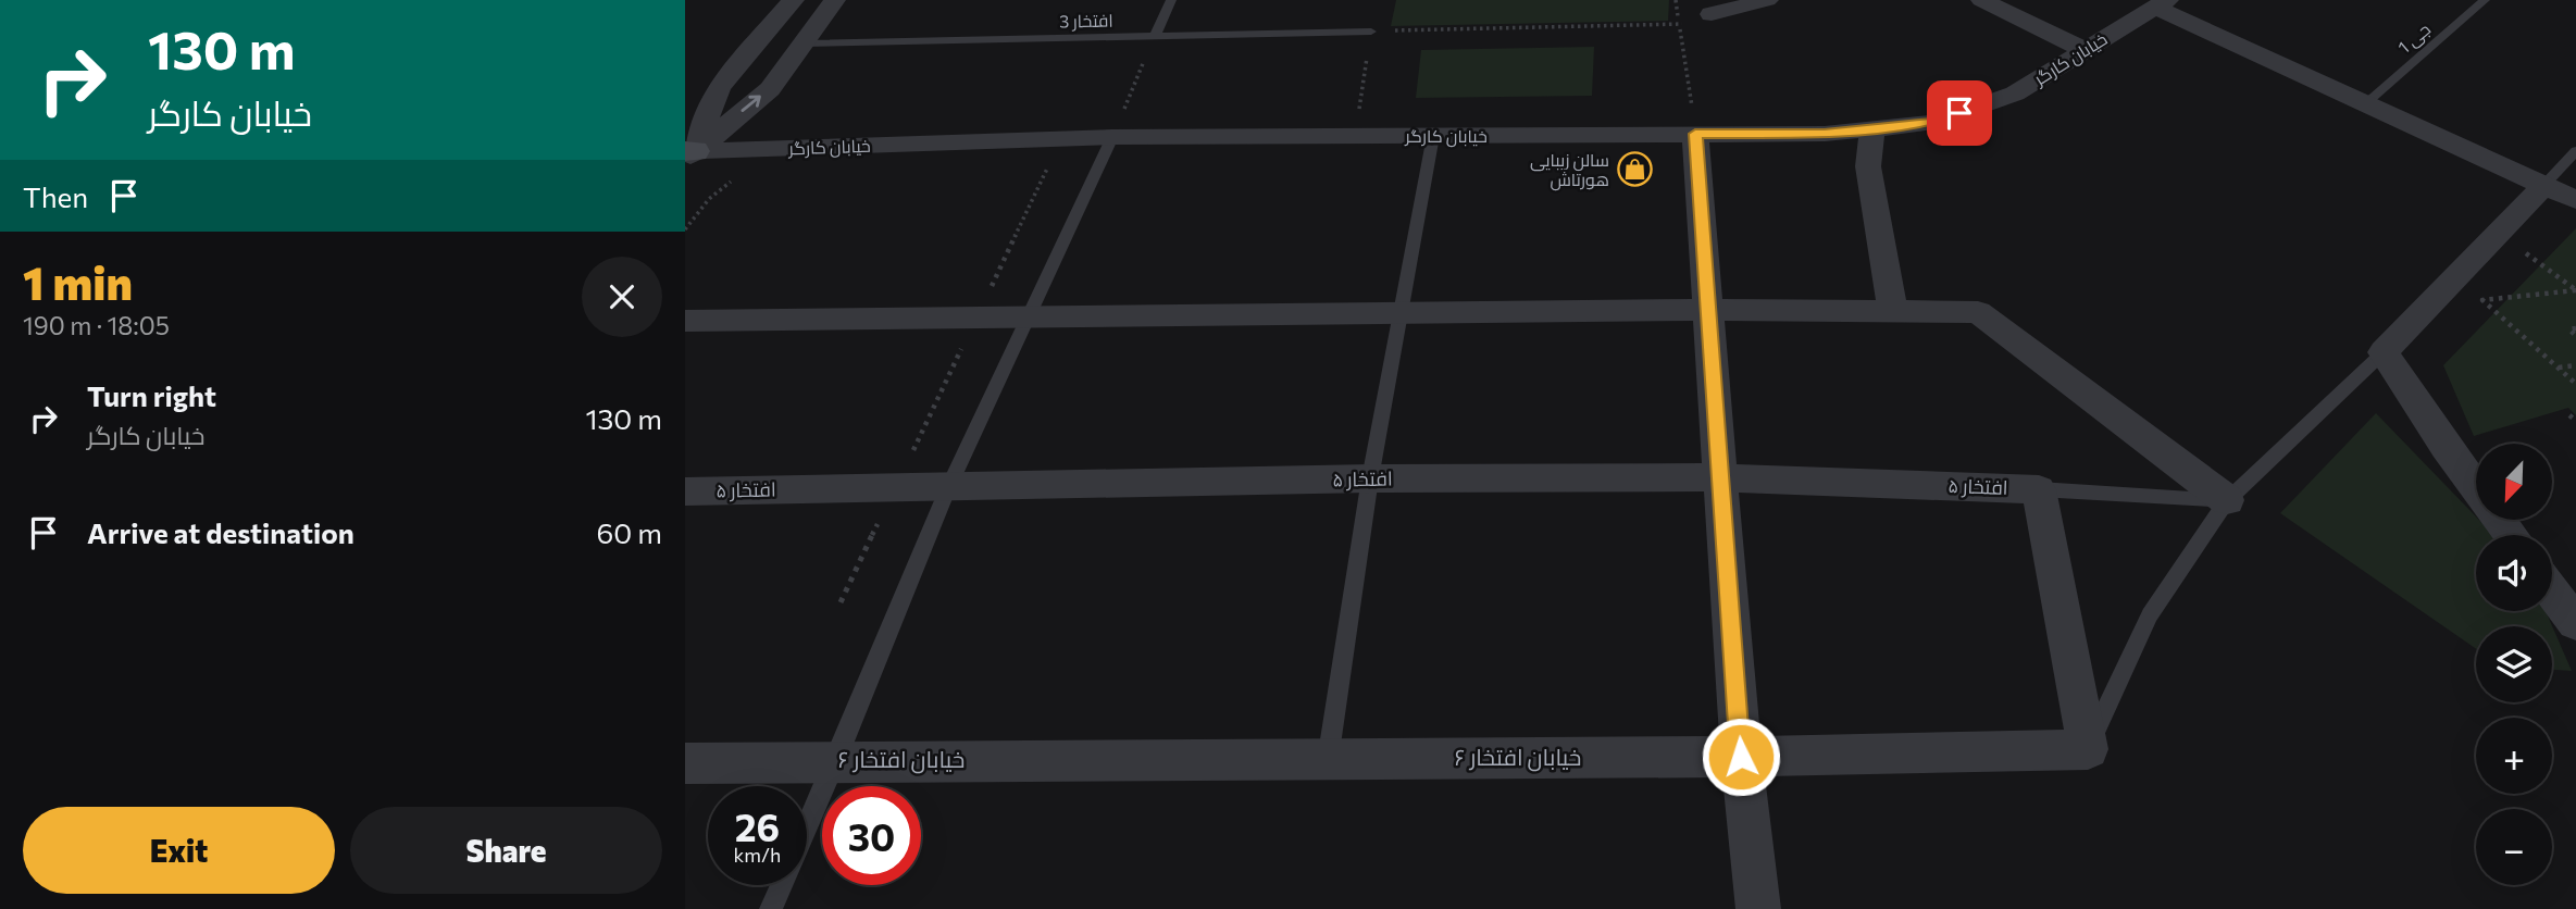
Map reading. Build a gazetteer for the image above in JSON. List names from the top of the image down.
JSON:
{
  "streets": {
    "street": ["خیابان کارگر", "افتخار ۵", "خیابان افتخار ۶"],
    "lane": ["افتخار 3", "جی 1"]
  },
  "places": {
    "shop": ["سالن زیبایی هورتاش"]
  },
  "north": "bottom left",
  "page": {
    "turn": ["130 m", "خیابان کارگر"],
    "then": "Then",
    "heading": ["1 min", "190 m · 18:05"],
    "list": [
      {
        "name": "Turn right",
        "note": "خیابان کارگر",
        "value": "130 m"
      },
      {
        "name": "Arrive at destination",
        "value": "60 m"
      }
    ],
    "map_buttons": ["+", "−"],
    "speed": "26 km/h",
    "limit": "30",
    "buttons": ["Exit", "Share"]
  }
}
